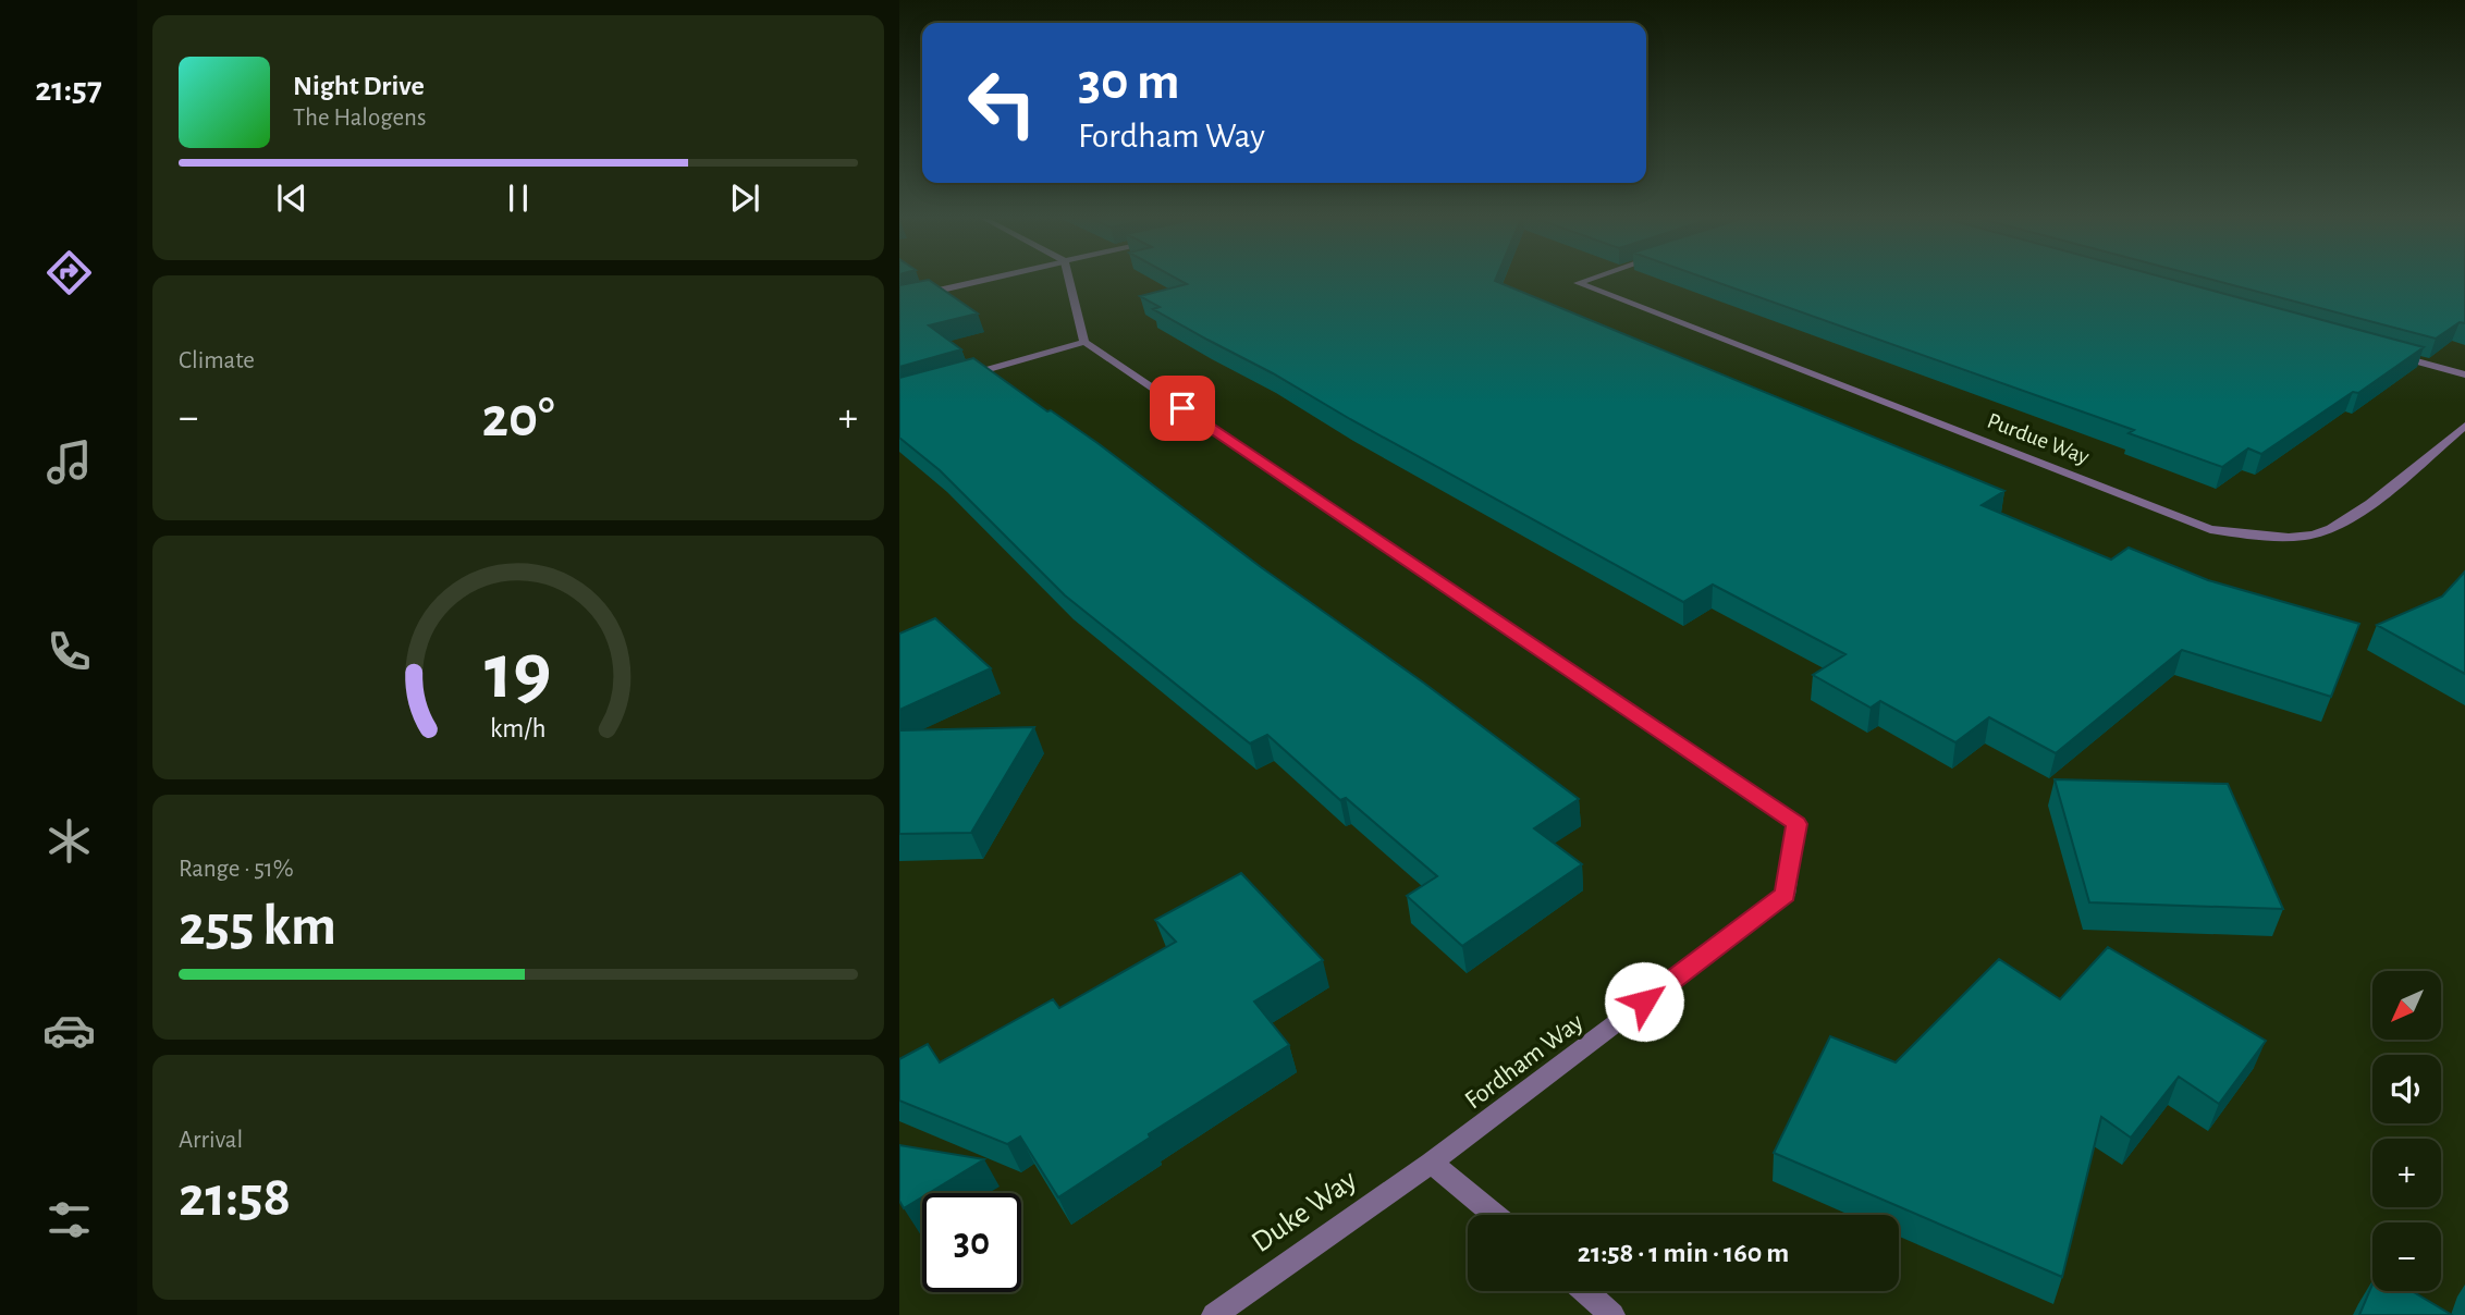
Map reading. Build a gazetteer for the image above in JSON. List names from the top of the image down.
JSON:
{
  "streets": {
    "street": ["Purdue Way", "Fordham Way", "Duke Way"]
  },
  "crossings": [
    ["Fordham Way", "Duke Way"]
  ],
  "north": "bottom left",
  "page": {
    "tabs": "21:57",
    "turn": ["30 m", "Fordham Way"],
    "song": ["Night Drive", "The Halogens"],
    "tile": [
      "Climate",
      ["Range · 51%", "255 km"],
      ["Arrival", "21:58"]
    ],
    "heat": ["−", "20°", "+"],
    "map_buttons": ["+", "−"],
    "limit": "30",
    "trip": "21:58 · 1 min · 160 m",
    "gauge": ["19", "km/h"]
  }
}
